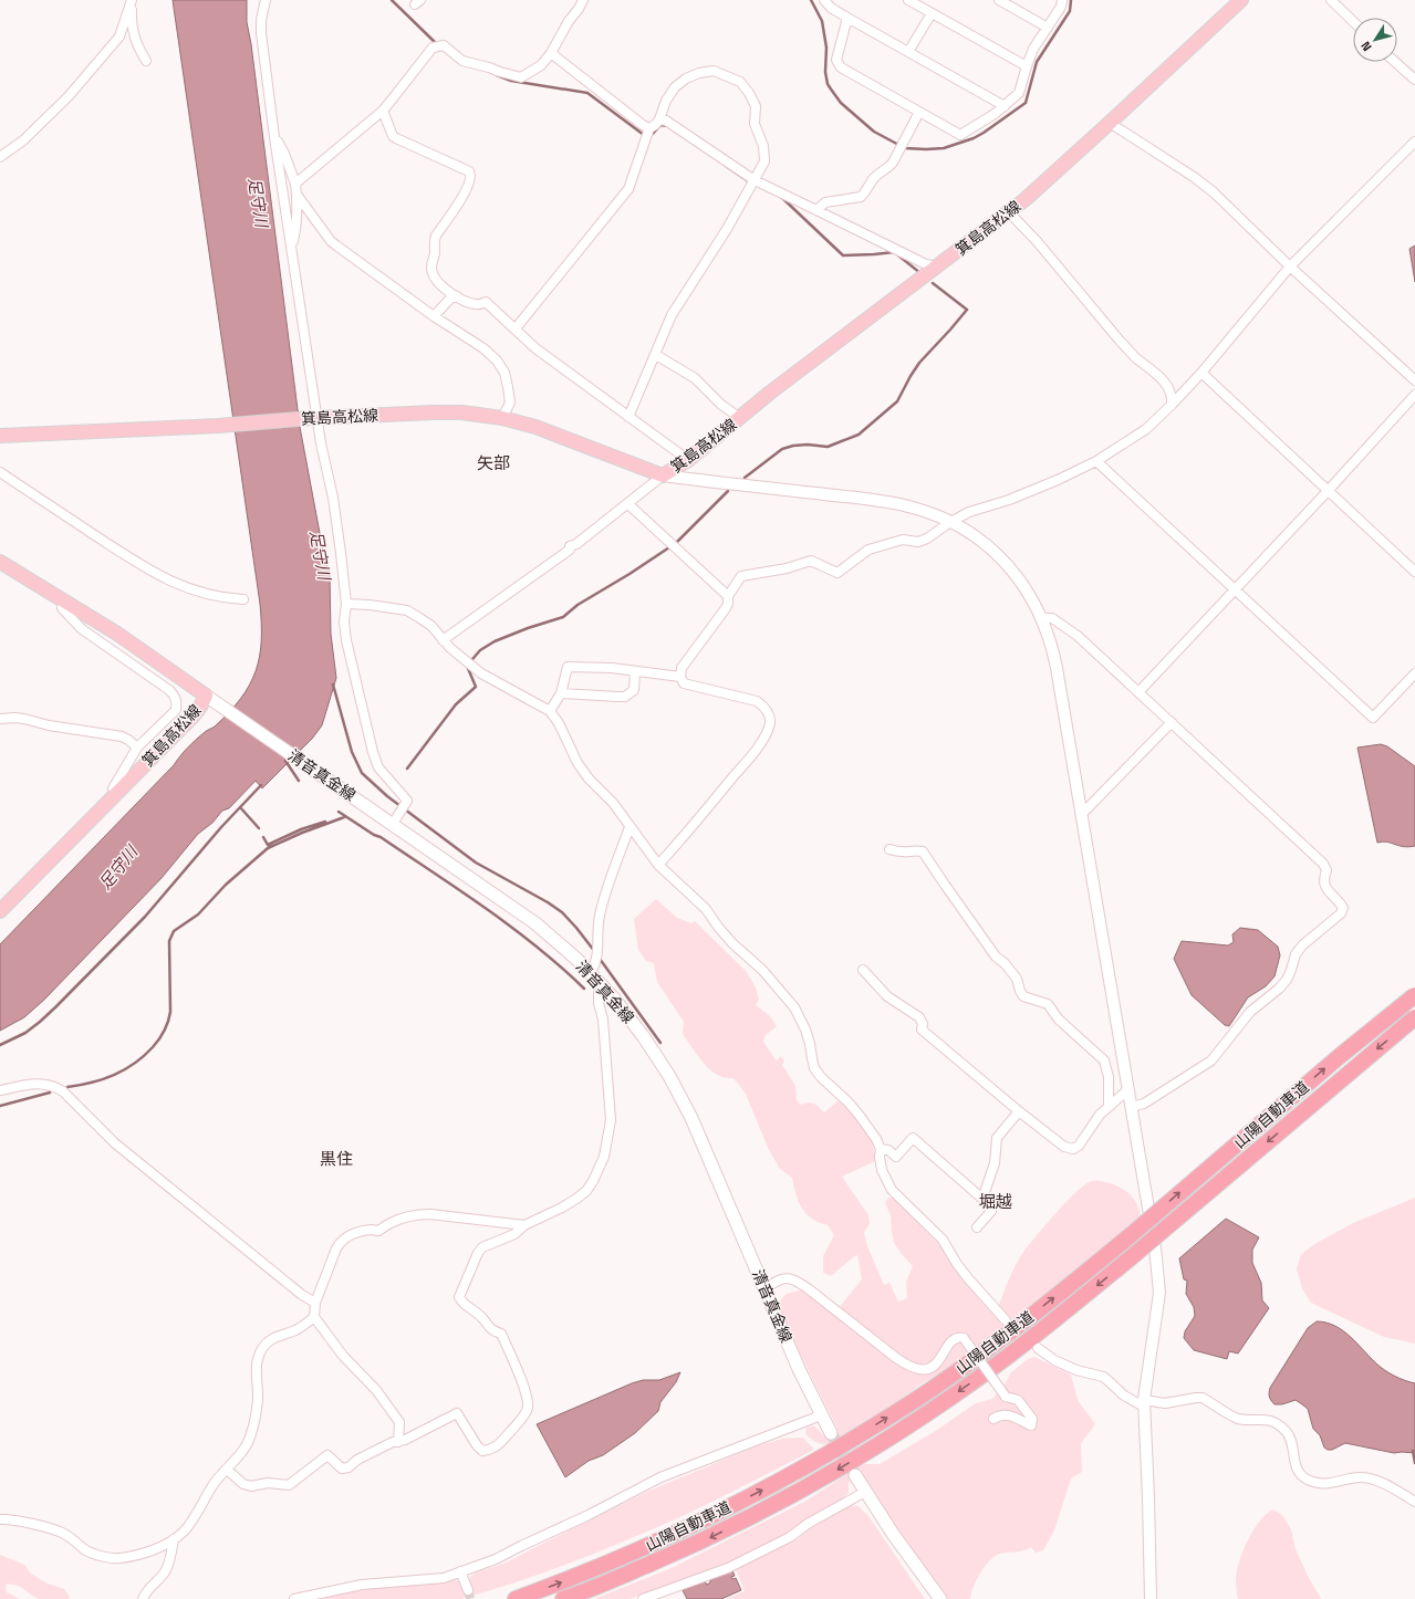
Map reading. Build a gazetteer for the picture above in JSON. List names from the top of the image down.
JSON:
{
  "streets": {
    "highway": ["山陽自動車道"],
    "main road": ["箕島高松線", "清音真金線"]
  },
  "crossings": [
    ["箕島高松線", "清音真金線"]
  ],
  "districts": ["矢部", "黒住", "堀越"],
  "water": ["足守川"],
  "north": "bottom left"
}
